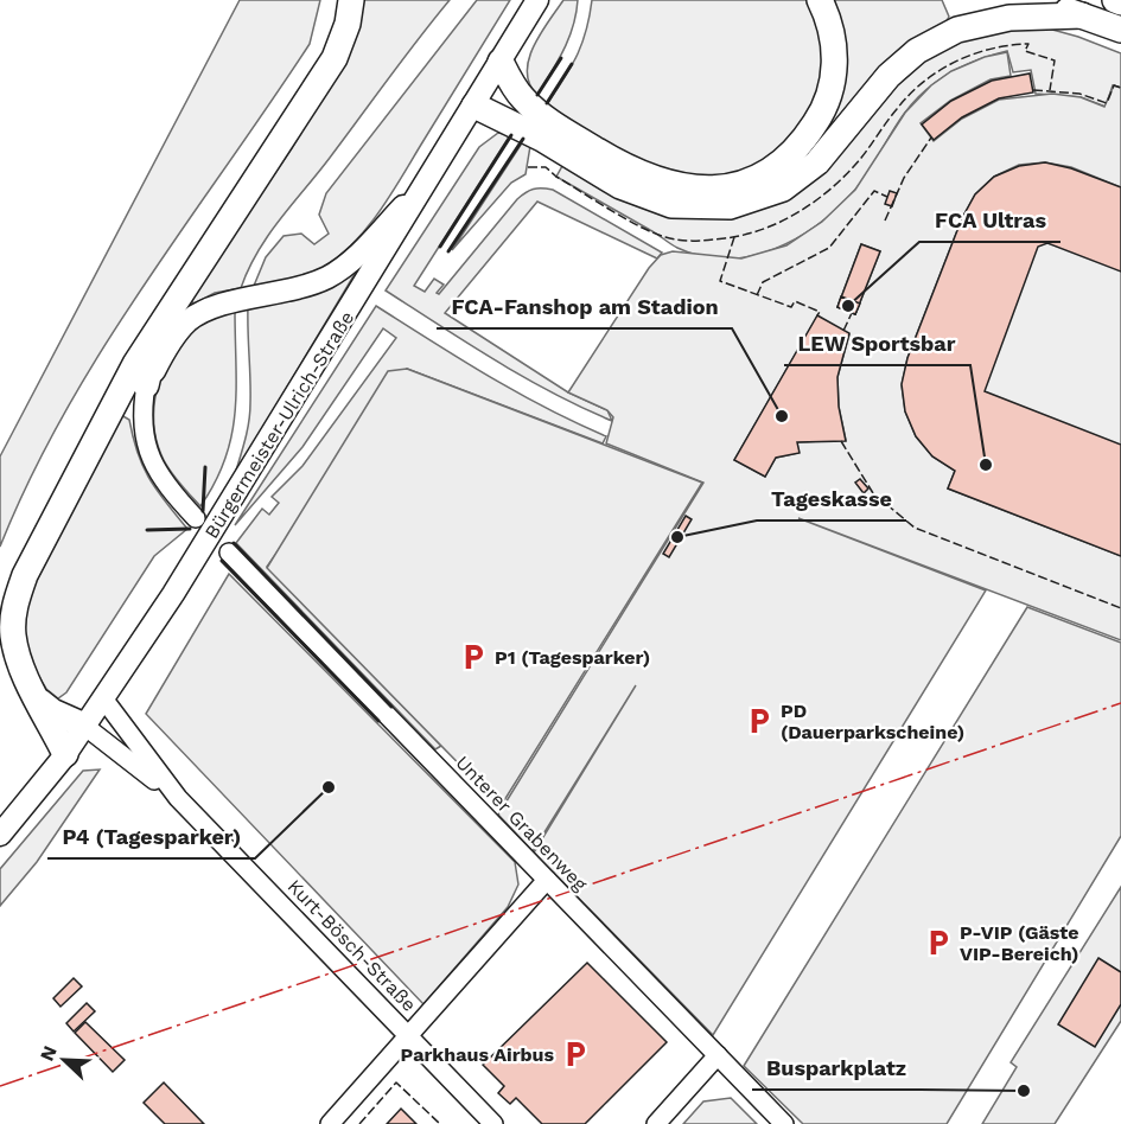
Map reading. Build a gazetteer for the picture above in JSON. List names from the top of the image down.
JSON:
{
  "streets": {
    "main road": ["Bürgermeister-Ulrich-Straße"],
    "street": ["Unterer Grabenweg", "Kurt-Bösch-Straße"]
  },
  "crossings": [
    ["Bürgermeister-Ulrich-Straße", "Kurt-Bösch-Straße"]
  ],
  "places": {
    "other": [
      "FCA Ultras",
      "FCA-Fanshop am Stadion",
      "LEW Sportsbar",
      "Tageskasse",
      "P4 (Tagesparker)",
      "Busparkplatz"
    ],
    "parking": [
      "P1 (Tagesparker)",
      "PD (Dauerparkscheine)",
      "P-VIP (Gäste VIP-Bereich)",
      "Parkhaus Airbus"
    ]
  },
  "north": "top left"
}
